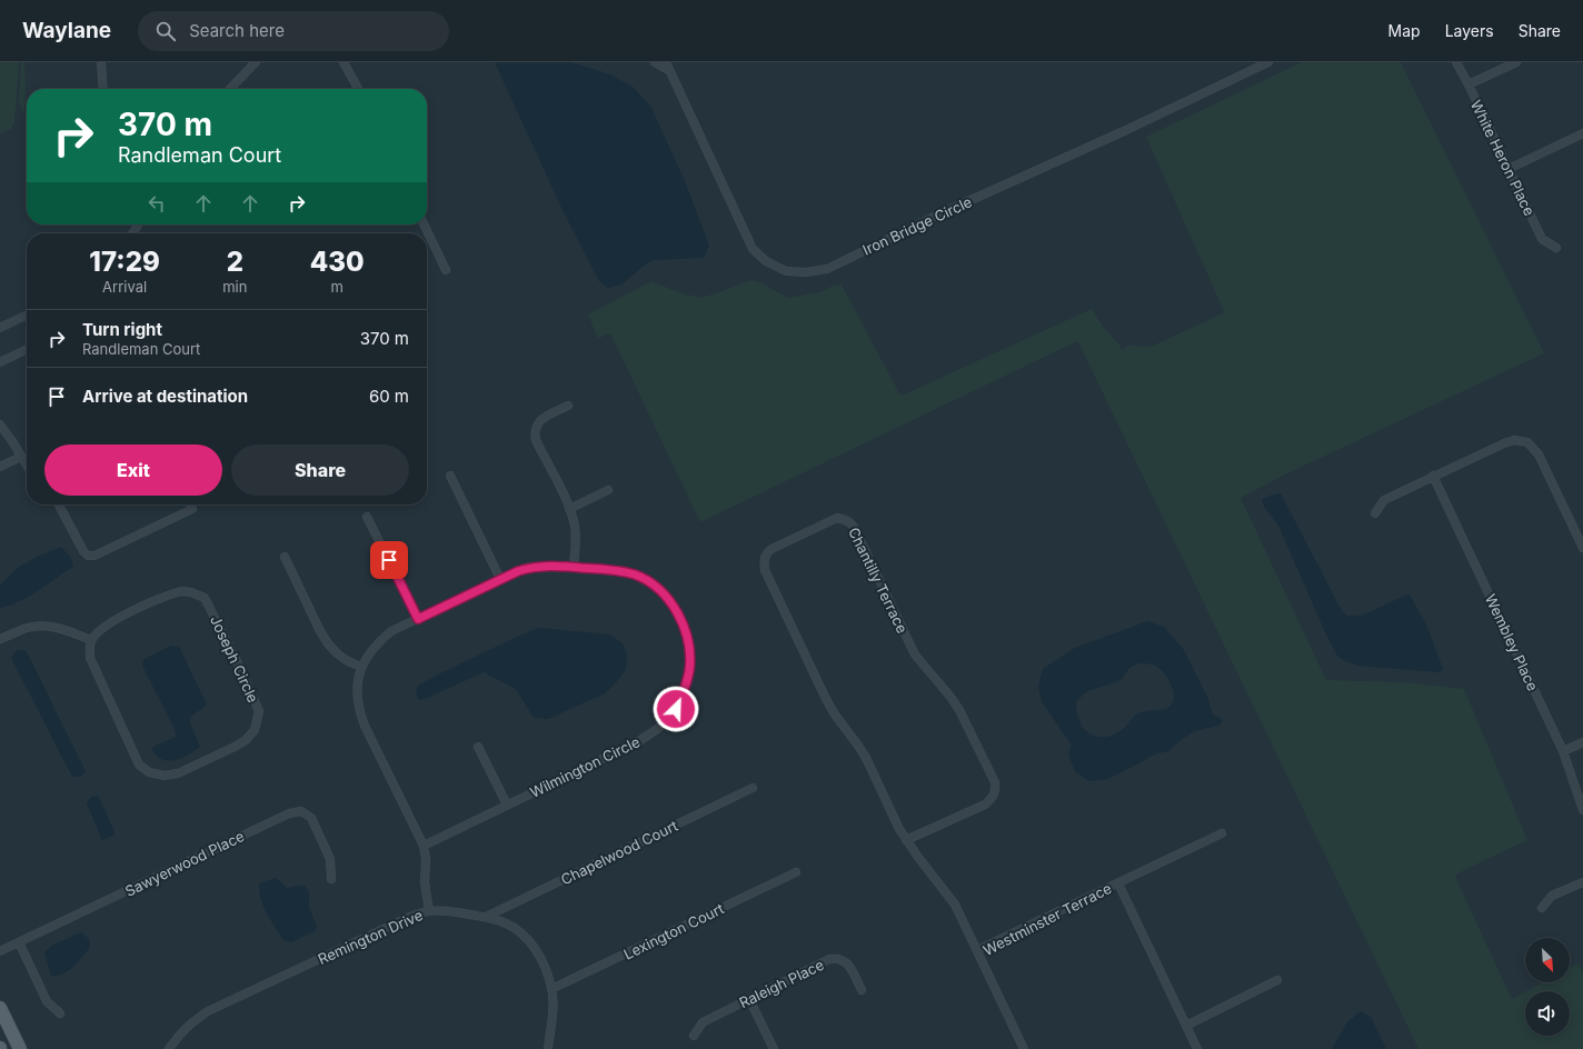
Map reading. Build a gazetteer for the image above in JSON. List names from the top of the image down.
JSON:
{
  "streets": {
    "street": [
      "White Heron Place",
      "Iron Bridge Circle",
      "Chantilly Terrace",
      "Wembley Place",
      "Joseph Circle",
      "Wilmington Circle",
      "Chapelwood Court",
      "Sawyerwood Place",
      "Westminster Terrace",
      "Lexington Court",
      "Remington Drive",
      "Raleigh Place"
    ]
  },
  "crossings": [
    ["Chantilly Terrace", "Westminster Terrace"],
    ["Wilmington Circle", "Remington Drive"],
    ["Chapelwood Court", "Remington Drive"],
    ["Lexington Court", "Remington Drive"]
  ],
  "north": "bottom right",
  "page": {
    "header": "Waylane",
    "search": "Search here",
    "nav": ["Map", "Layers", "Share"],
    "turn": ["370 m", "Randleman Court"],
    "eta": [
      "17:29",
      "Arrival",
      "2",
      "min",
      "430",
      "m"
    ],
    "list": [
      {
        "name": "Turn right",
        "note": "Randleman Court",
        "value": "370 m"
      },
      {
        "name": "Arrive at destination",
        "value": "60 m"
      }
    ],
    "buttons": ["Exit", "Share"]
  }
}
